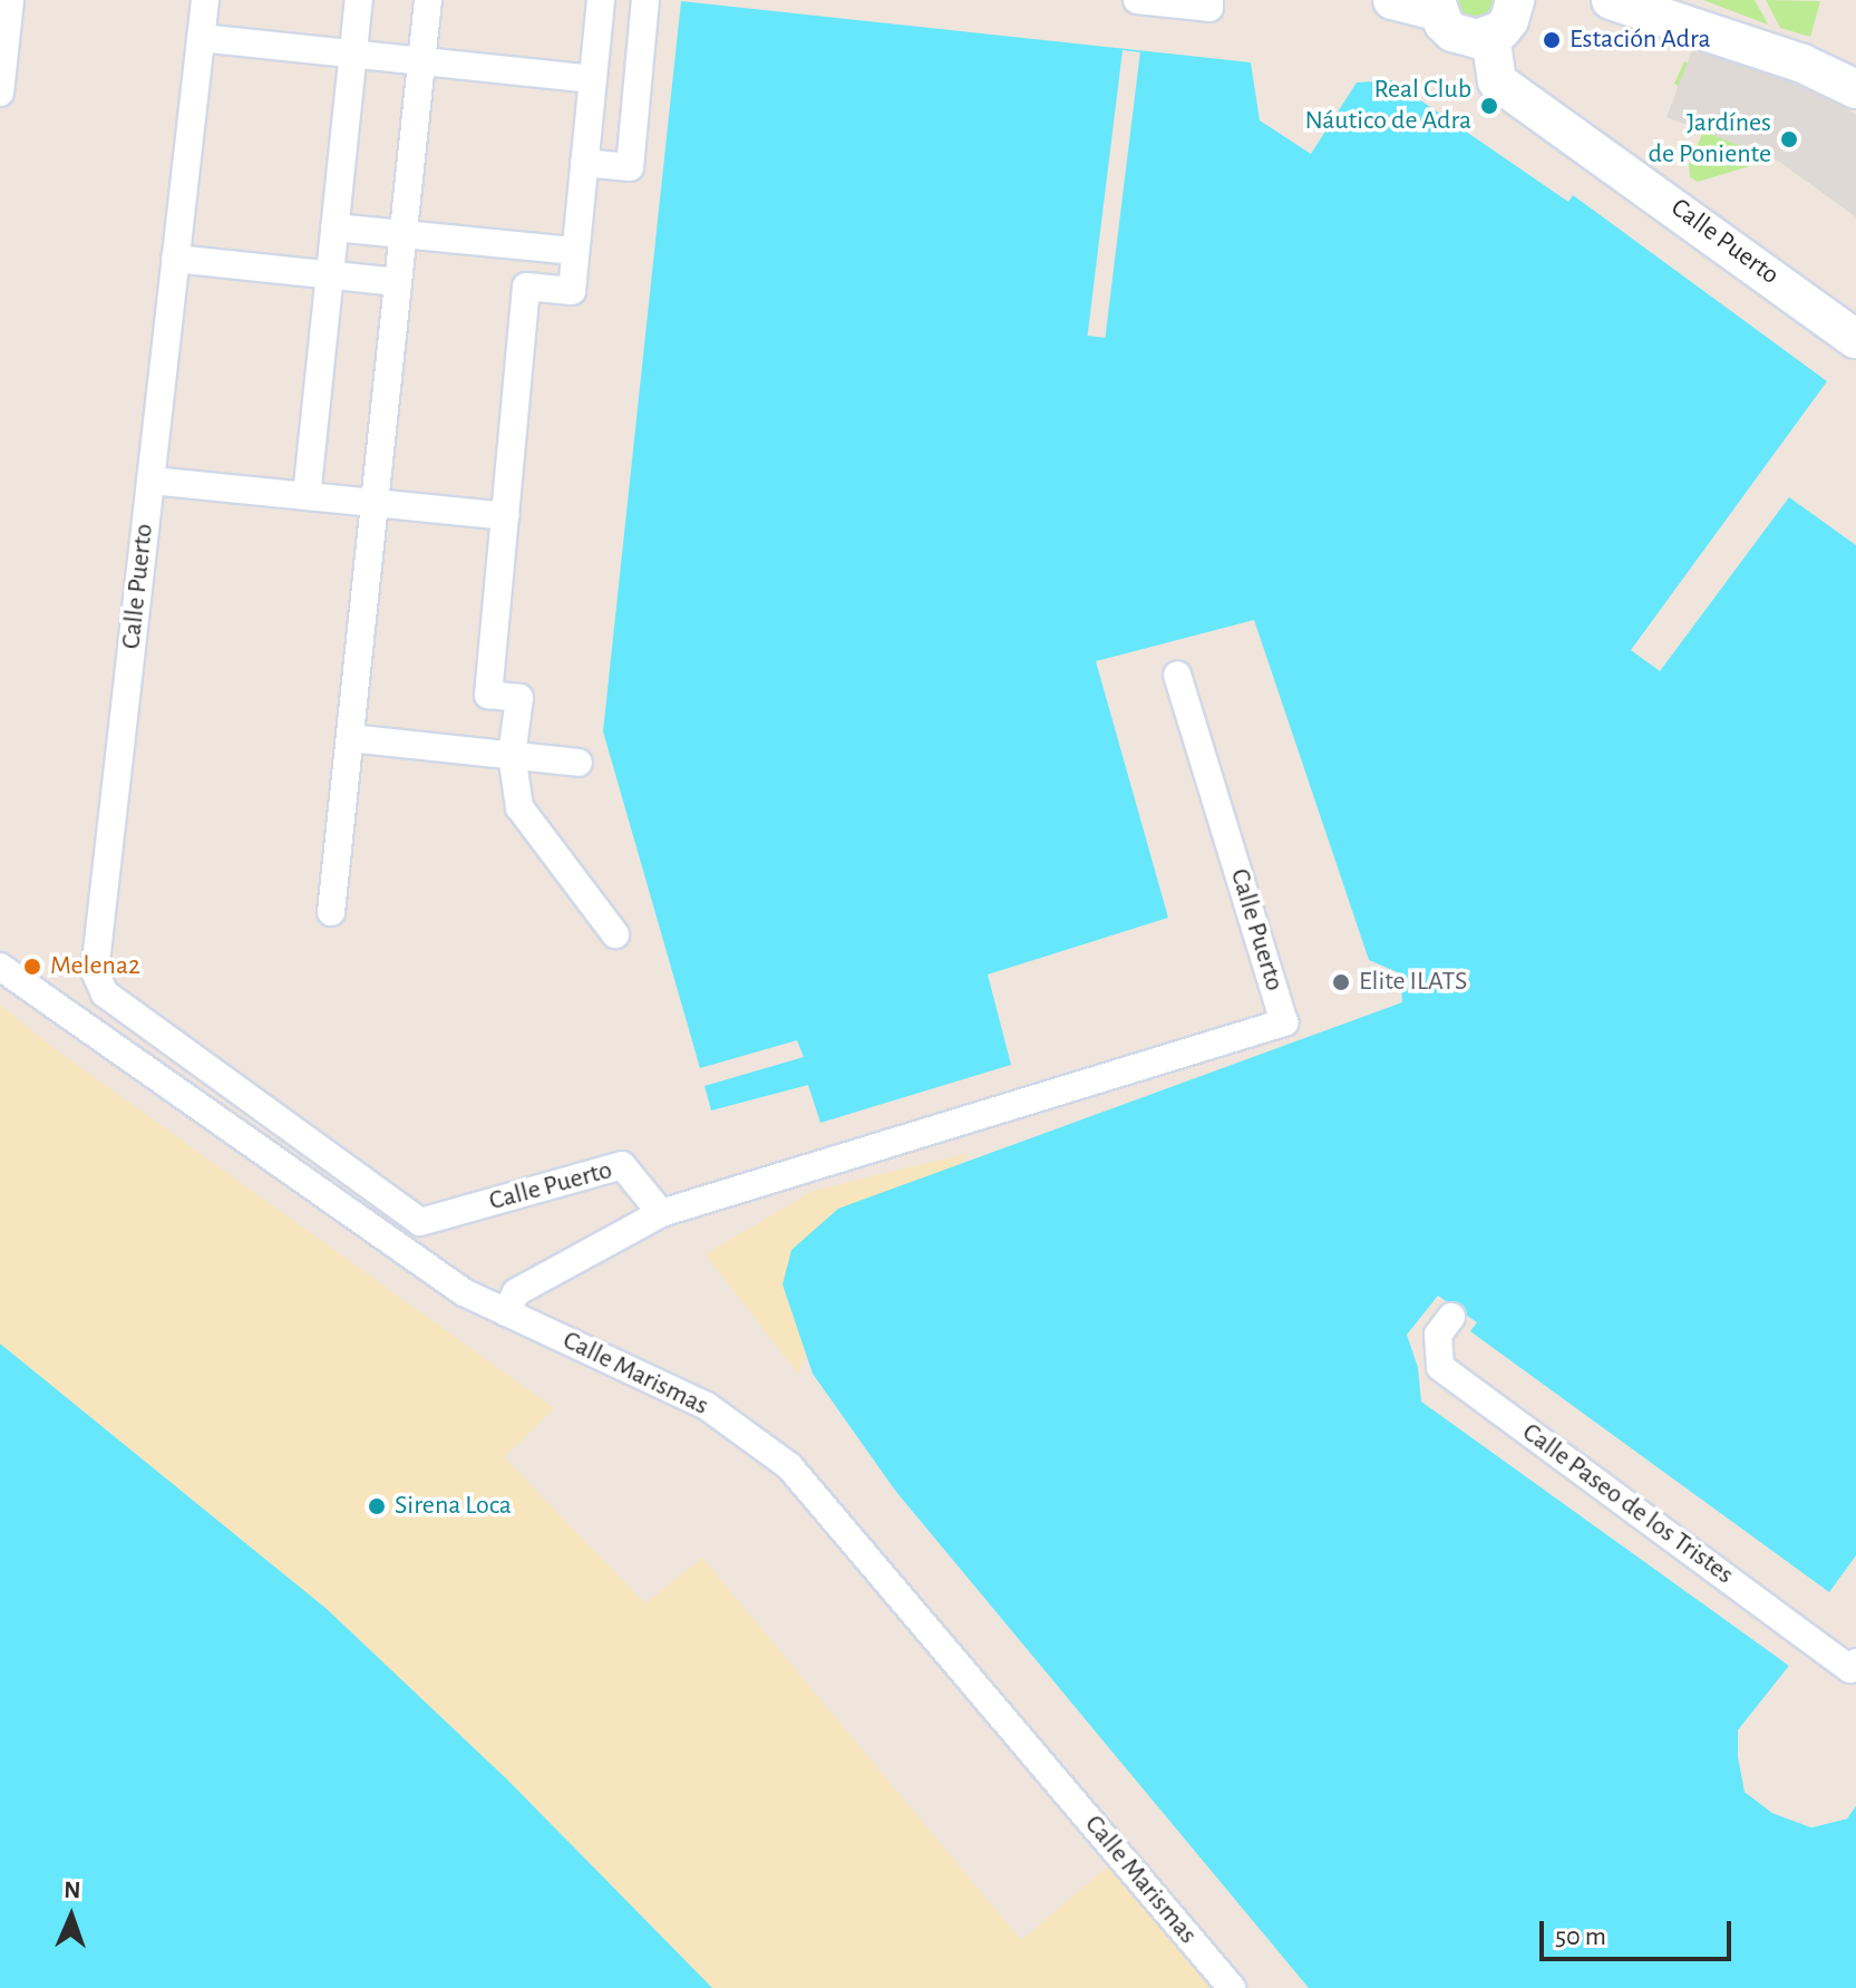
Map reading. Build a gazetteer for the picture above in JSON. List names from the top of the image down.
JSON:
{
  "streets": {
    "street": ["Calle Puerto", "Calle Marismas", "Calle Paseo de los Tristes"]
  },
  "places": [
    "Estación Adra",
    "Real Club Náutico de Adra",
    "Jardínes de Poniente",
    "Melena2",
    "Elite ILATS",
    "Sirena Loca"
  ],
  "scale_bar": "50 m",
  "north": "top"
}
